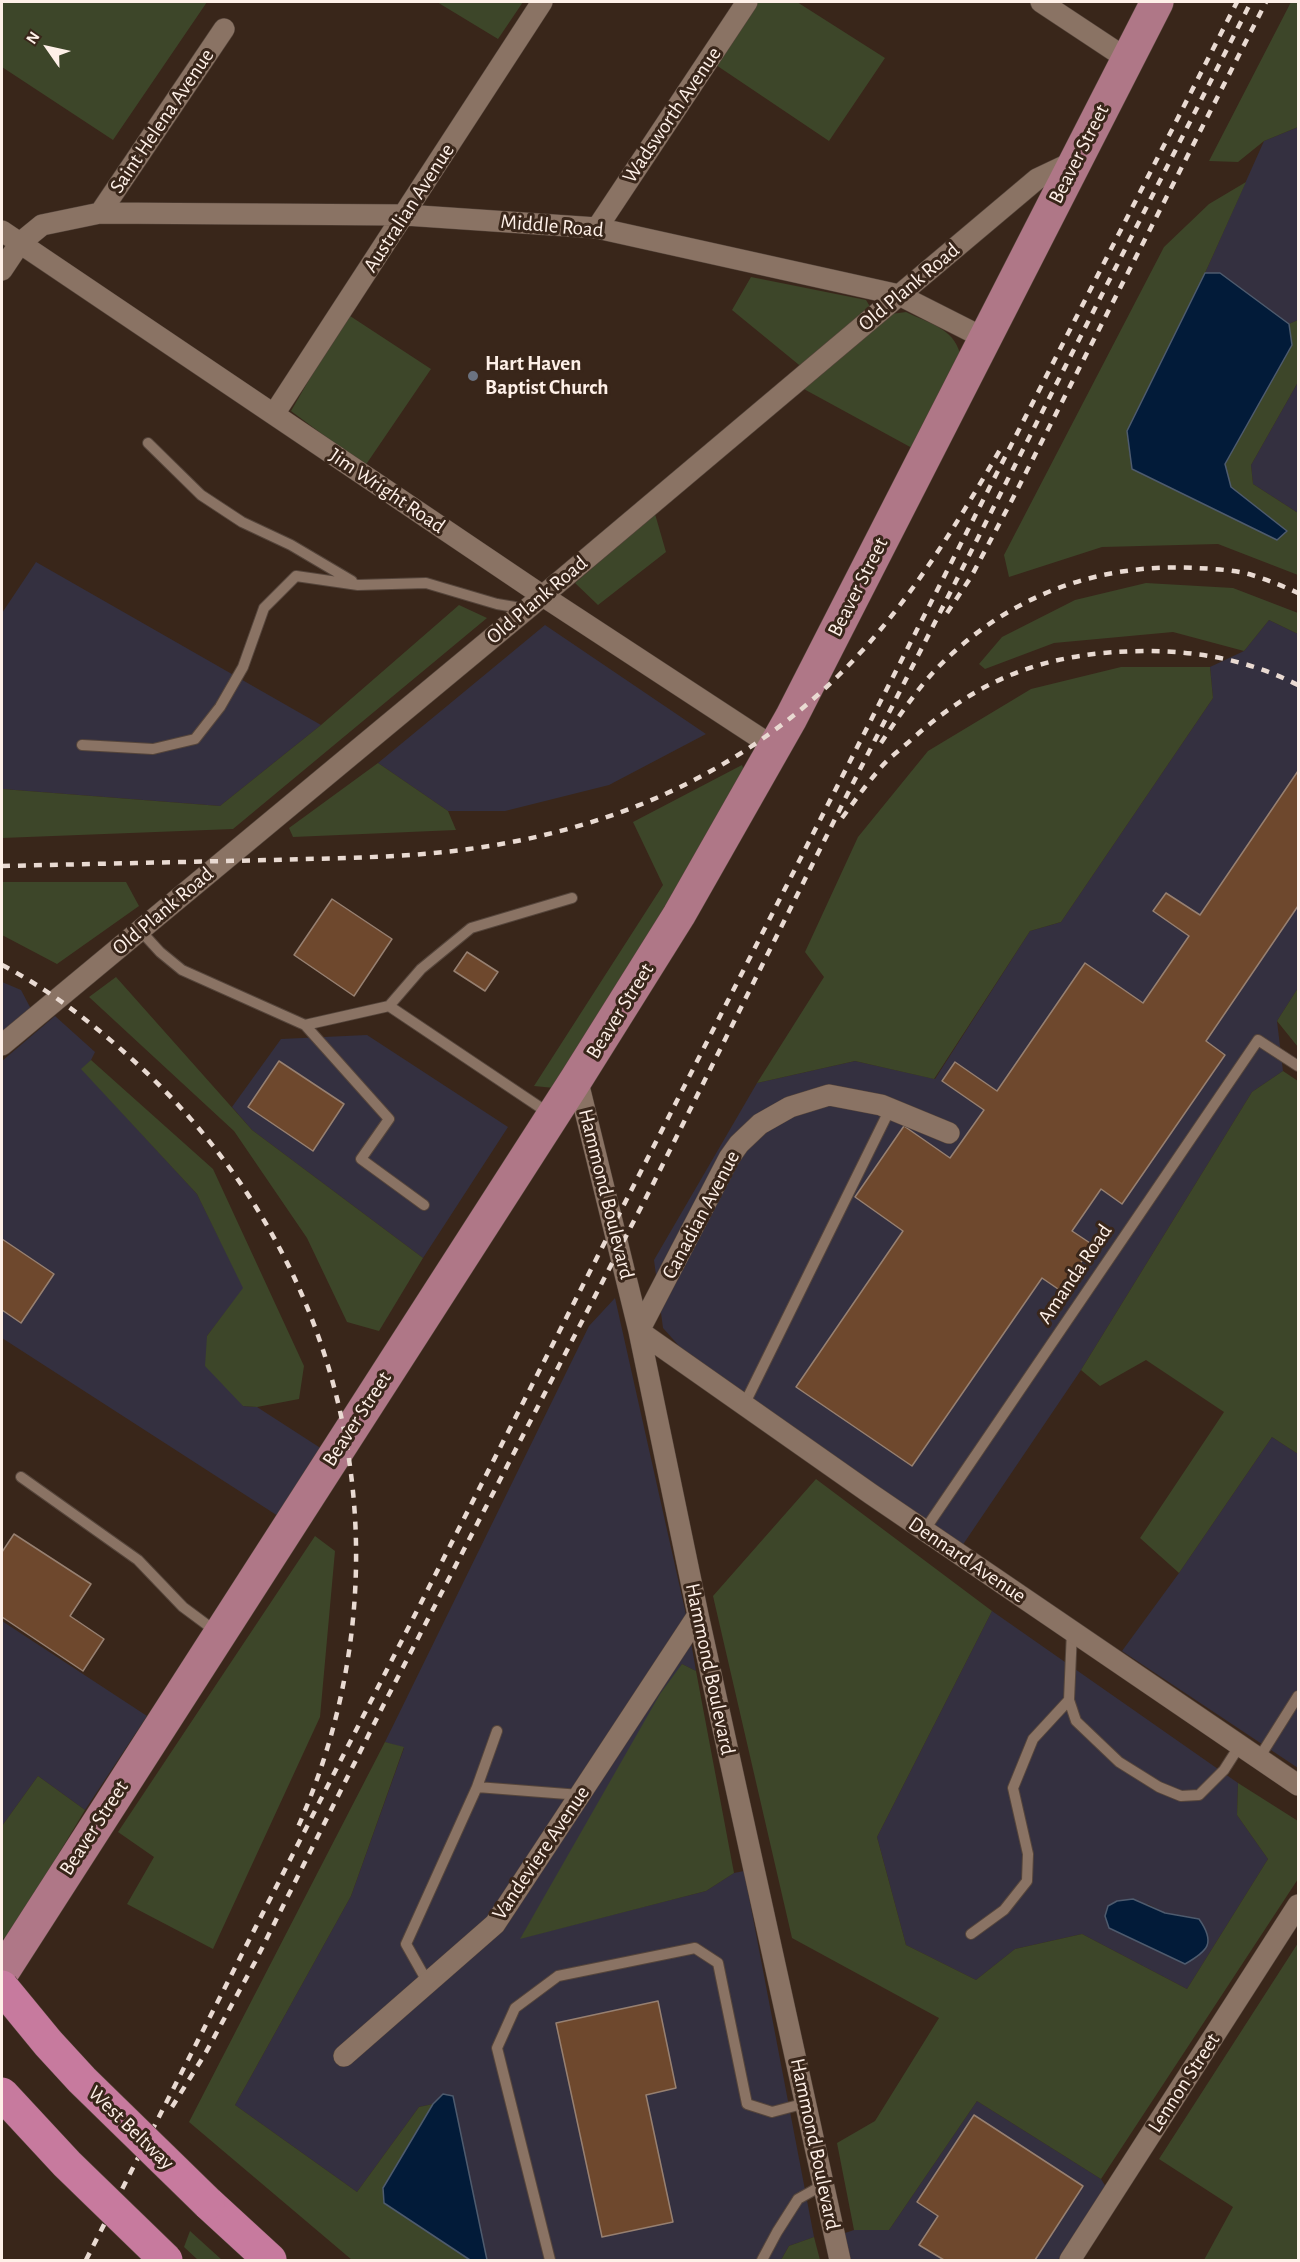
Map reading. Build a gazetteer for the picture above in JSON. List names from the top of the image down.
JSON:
{
  "streets": {
    "highway": ["West Beltway"],
    "main road": ["Beaver Street"],
    "street": [
      "Wadsworth Avenue",
      "Saint Helena Avenue",
      "Australian Avenue",
      "Middle Road",
      "Old Plank Road",
      "Jim Wright Road",
      "Hammond Boulevard",
      "Canadian Avenue",
      "Dennard Avenue",
      "Vandeviere Avenue",
      "Lennon Street"
    ],
    "lane": ["Amanda Road"]
  },
  "crossings": [
    ["Wadsworth Avenue", "Middle Road"],
    ["Saint Helena Avenue", "Middle Road"],
    ["Beaver Street", "Middle Road"],
    ["Beaver Street", "Old Plank Road"],
    ["Beaver Street", "Jim Wright Road"],
    ["Beaver Street", "Hammond Boulevard"],
    ["Australian Avenue", "Middle Road"],
    ["Australian Avenue", "Jim Wright Road"],
    ["Middle Road", "Old Plank Road"],
    ["Middle Road", "Jim Wright Road"],
    ["Old Plank Road", "Jim Wright Road"],
    ["Hammond Boulevard", "Canadian Avenue"],
    ["Hammond Boulevard", "Dennard Avenue"],
    ["Hammond Boulevard", "Vandeviere Avenue"],
    ["Canadian Avenue", "Dennard Avenue"],
    ["Amanda Road", "Dennard Avenue"]
  ],
  "places": ["Hart Haven Baptist Church"],
  "north": "top left"
}
